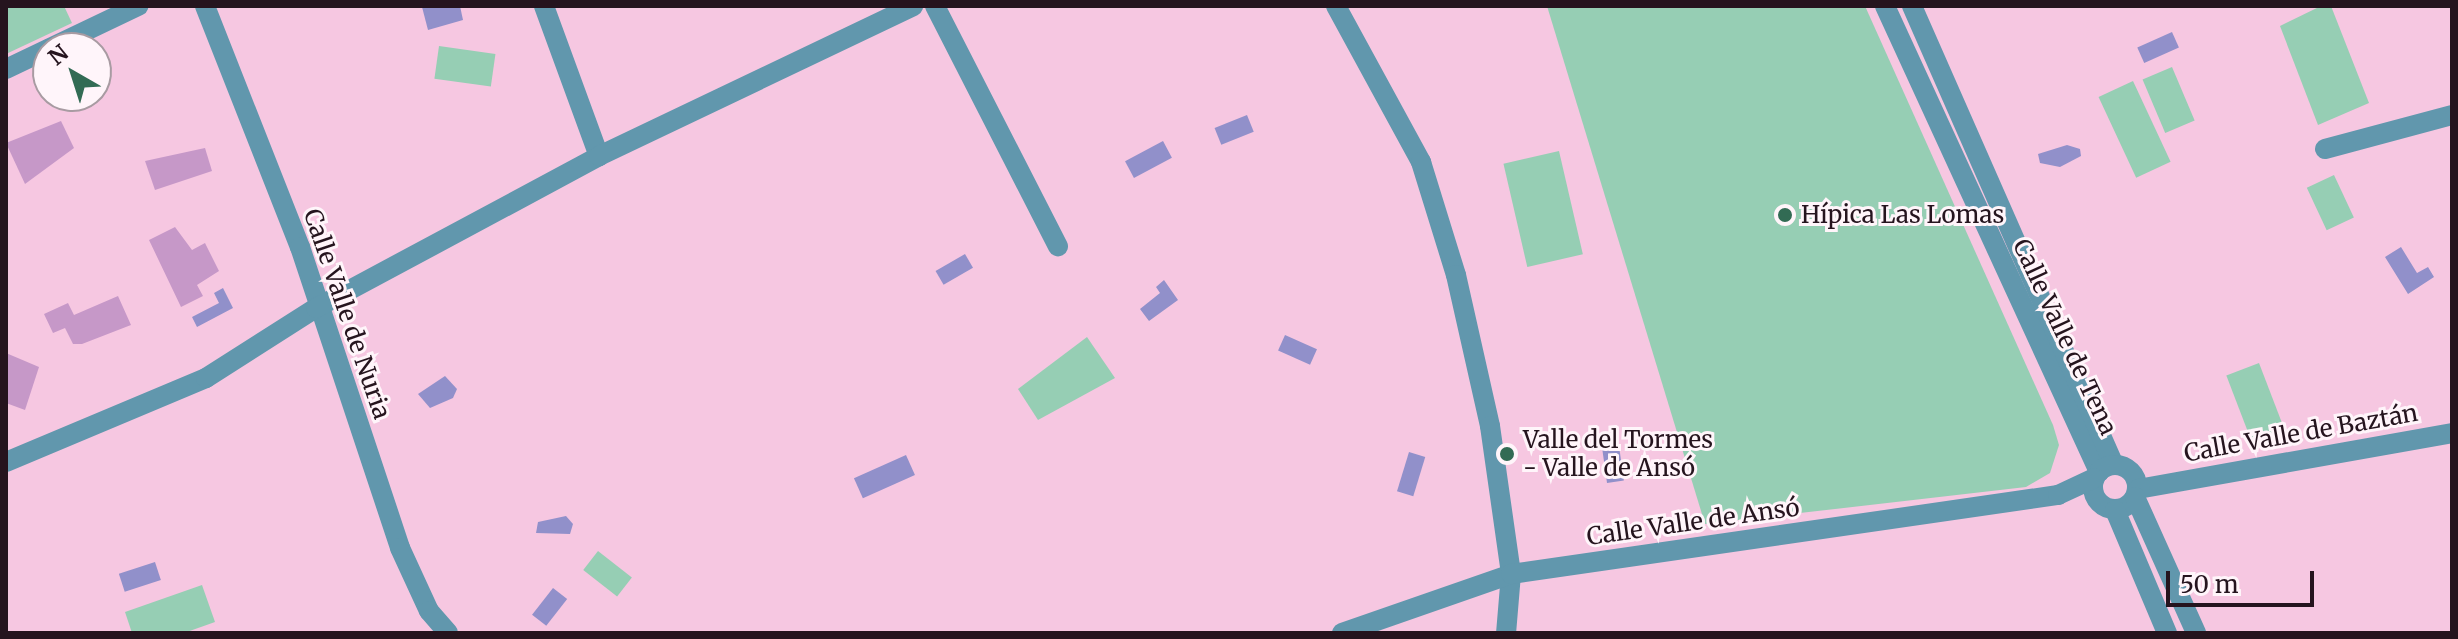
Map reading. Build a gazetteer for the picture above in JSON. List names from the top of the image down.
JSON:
{
  "streets": {
    "street": [
      "Calle Valle de Nuria",
      "Calle Valle de Tena",
      "Calle Valle de Baztán",
      "Calle Valle de Ansó"
    ]
  },
  "crossings": [
    ["Calle Valle de Tena", "Calle Valle de Baztán"],
    ["Calle Valle de Tena", "Calle Valle de Ansó"],
    ["Calle Valle de Baztán", "Calle Valle de Ansó"]
  ],
  "places": ["Hípica Las Lomas", "Valle del Tormes - Valle de Ansó"],
  "scale_bar": "50 m",
  "north": "top left"
}
